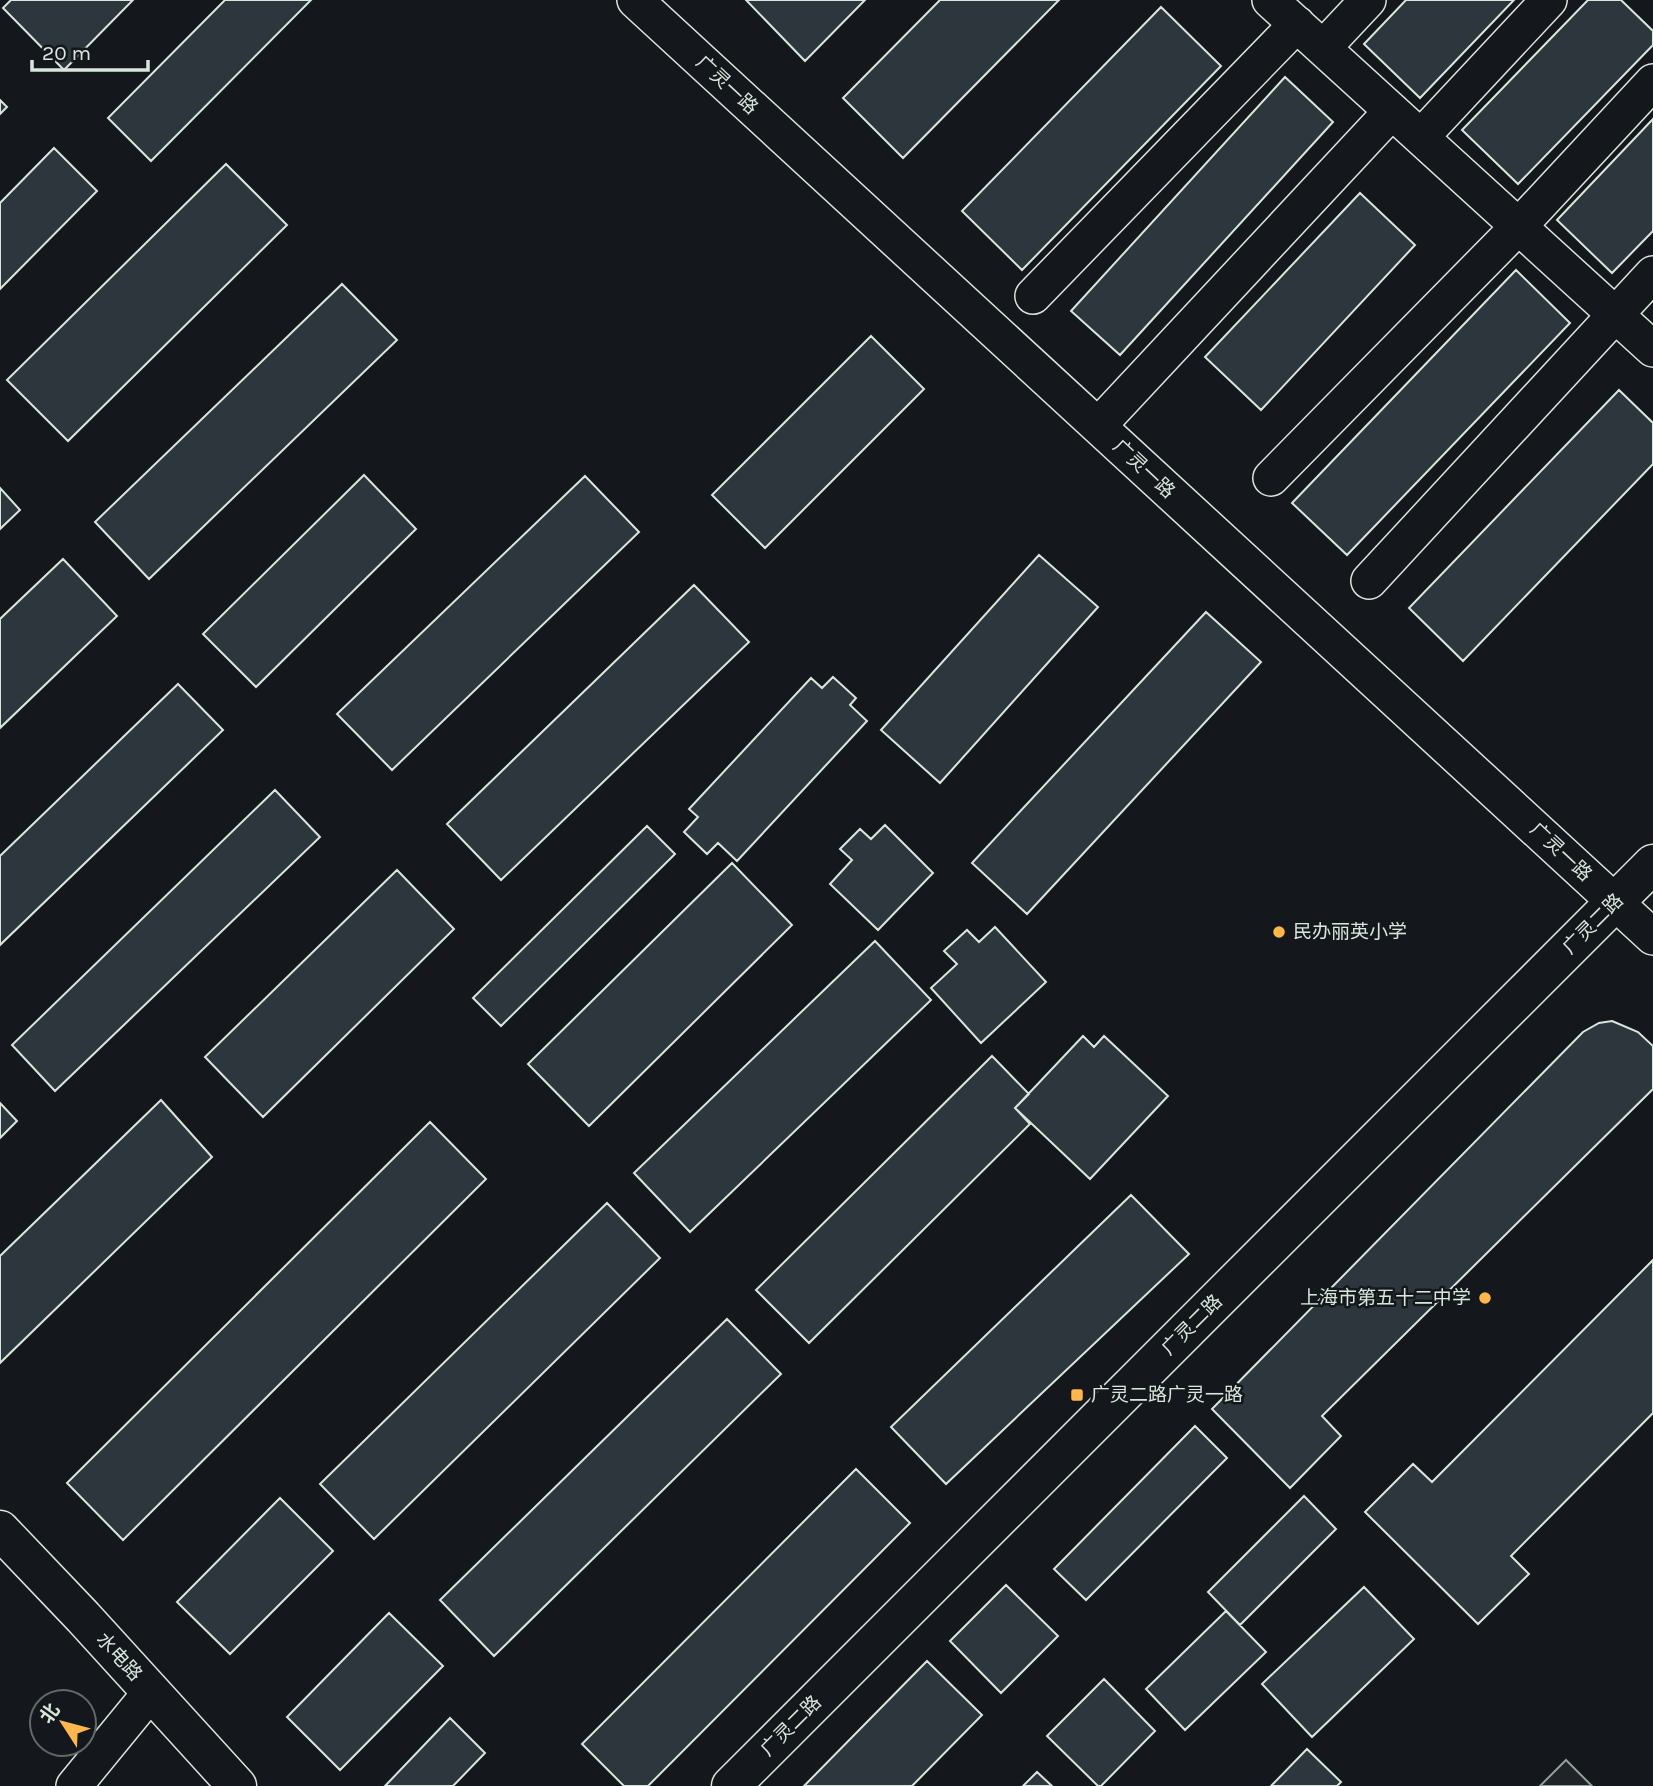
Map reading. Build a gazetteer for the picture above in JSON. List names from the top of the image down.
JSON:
{
  "streets": {
    "street": ["广灵一路", "广灵二路", "水电路"]
  },
  "crossings": [
    ["广灵一路", "广灵二路"]
  ],
  "places": {
    "other": ["民办丽英小学", "上海市第五十二中学"],
    "transit": ["广灵二路广灵一路"]
  },
  "scale_bar": "20 m",
  "north": "top left"
}
